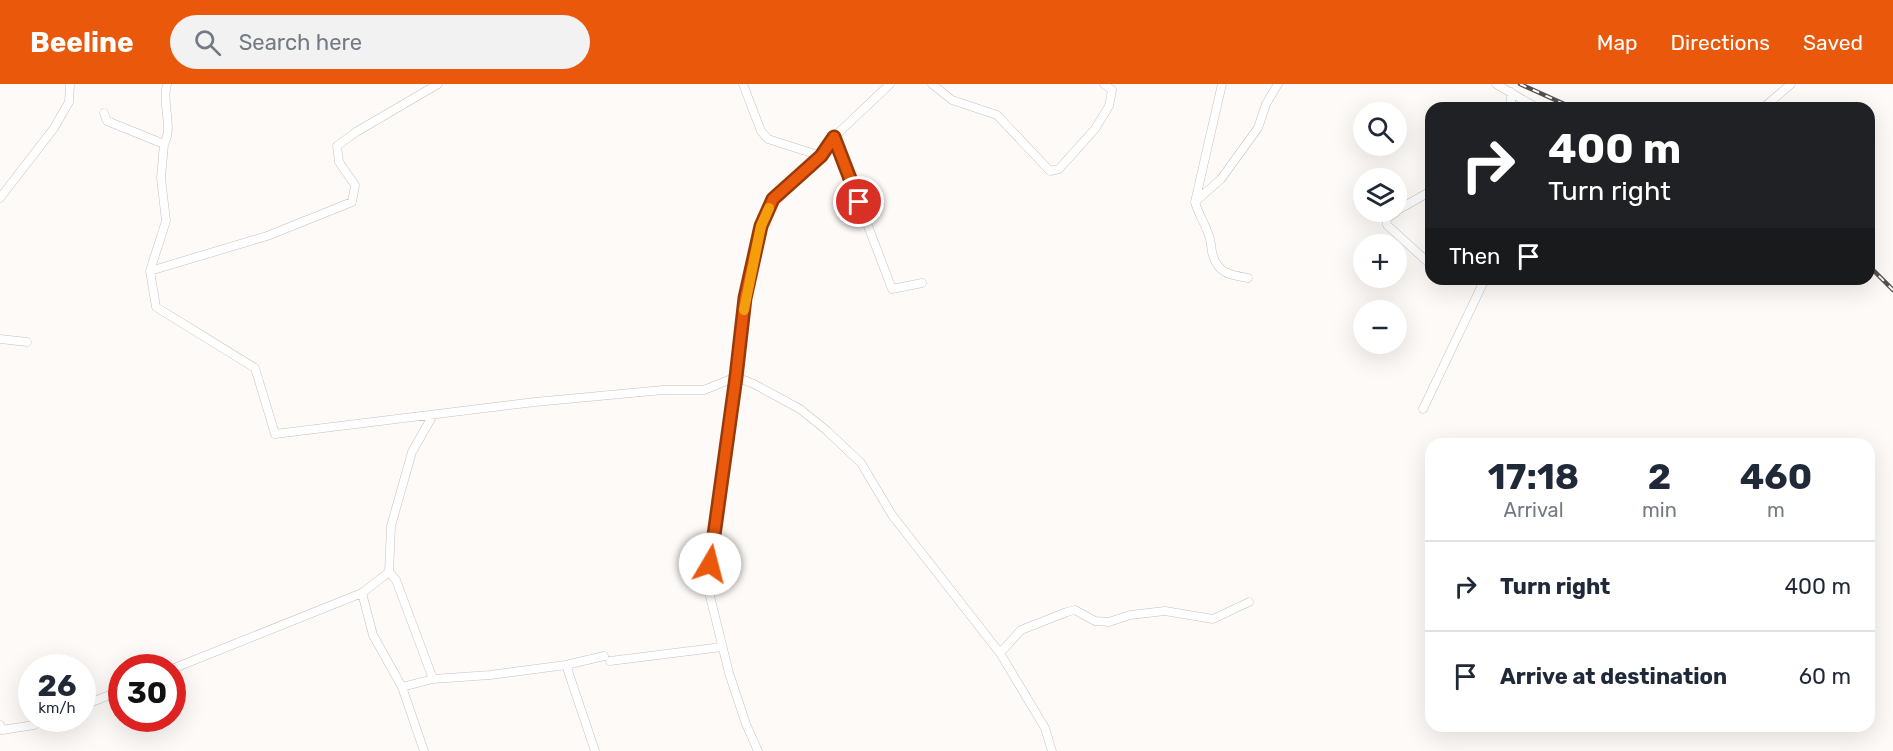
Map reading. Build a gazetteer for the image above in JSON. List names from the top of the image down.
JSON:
{
  "page": {
    "header": "Beeline",
    "search": "Search here",
    "nav": ["Map", "Directions", "Saved"],
    "map_buttons": ["+", "−"],
    "turn": ["400 m", "Turn right"],
    "then": "Then",
    "eta": [
      "17:18",
      "Arrival",
      "2",
      "min",
      "460",
      "m"
    ],
    "list": [
      {
        "name": "Turn right",
        "value": "400 m"
      },
      {
        "name": "Arrive at destination",
        "value": "60 m"
      }
    ],
    "speed": "26 km/h",
    "limit": "30"
  }
}
